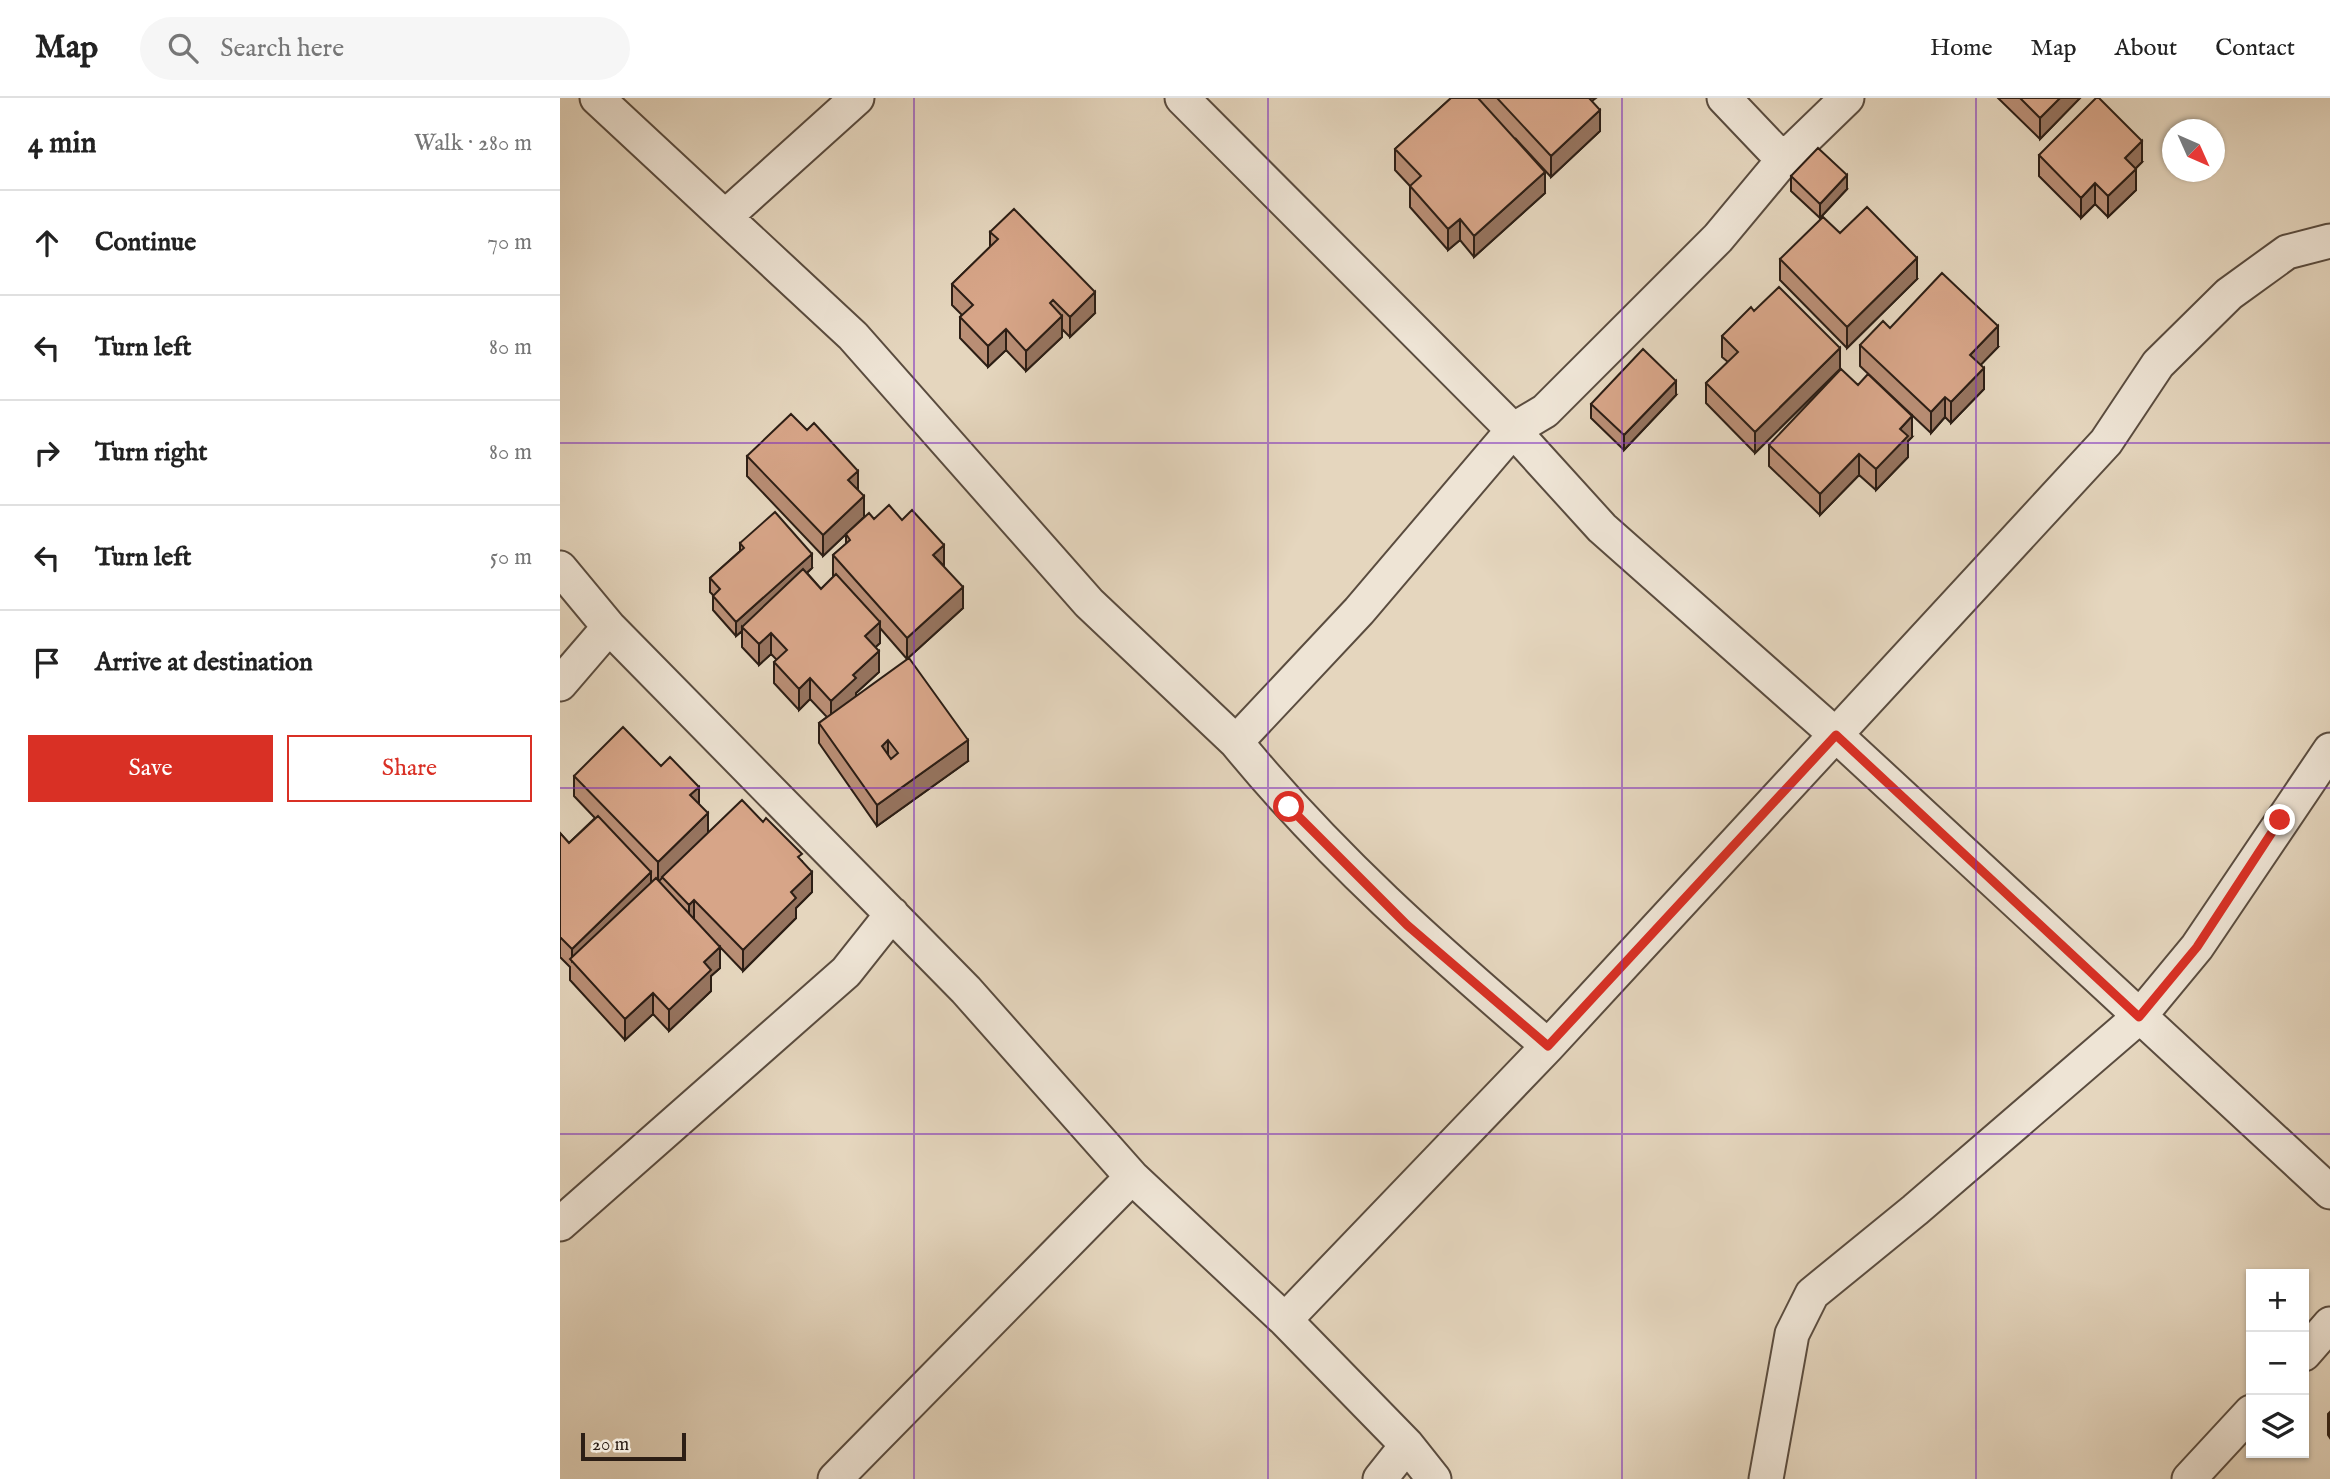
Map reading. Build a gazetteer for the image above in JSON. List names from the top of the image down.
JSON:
{
  "scale_bar": "20 m",
  "north": "bottom right",
  "page": {
    "header": "Map",
    "search": "Search here",
    "nav": [
      "Home",
      "Map",
      "About",
      "Contact"
    ],
    "heading": ["4 min", "Walk · 280 m"],
    "list": [
      ["Continue", "70 m"],
      ["Turn left", "80 m"],
      ["Turn right", "80 m"],
      ["Turn left", "50 m"],
      "Arrive at destination"
    ],
    "buttons": ["Save", "Share"],
    "map_buttons": ["+", "−"],
    "scale": "20 m"
  }
}
